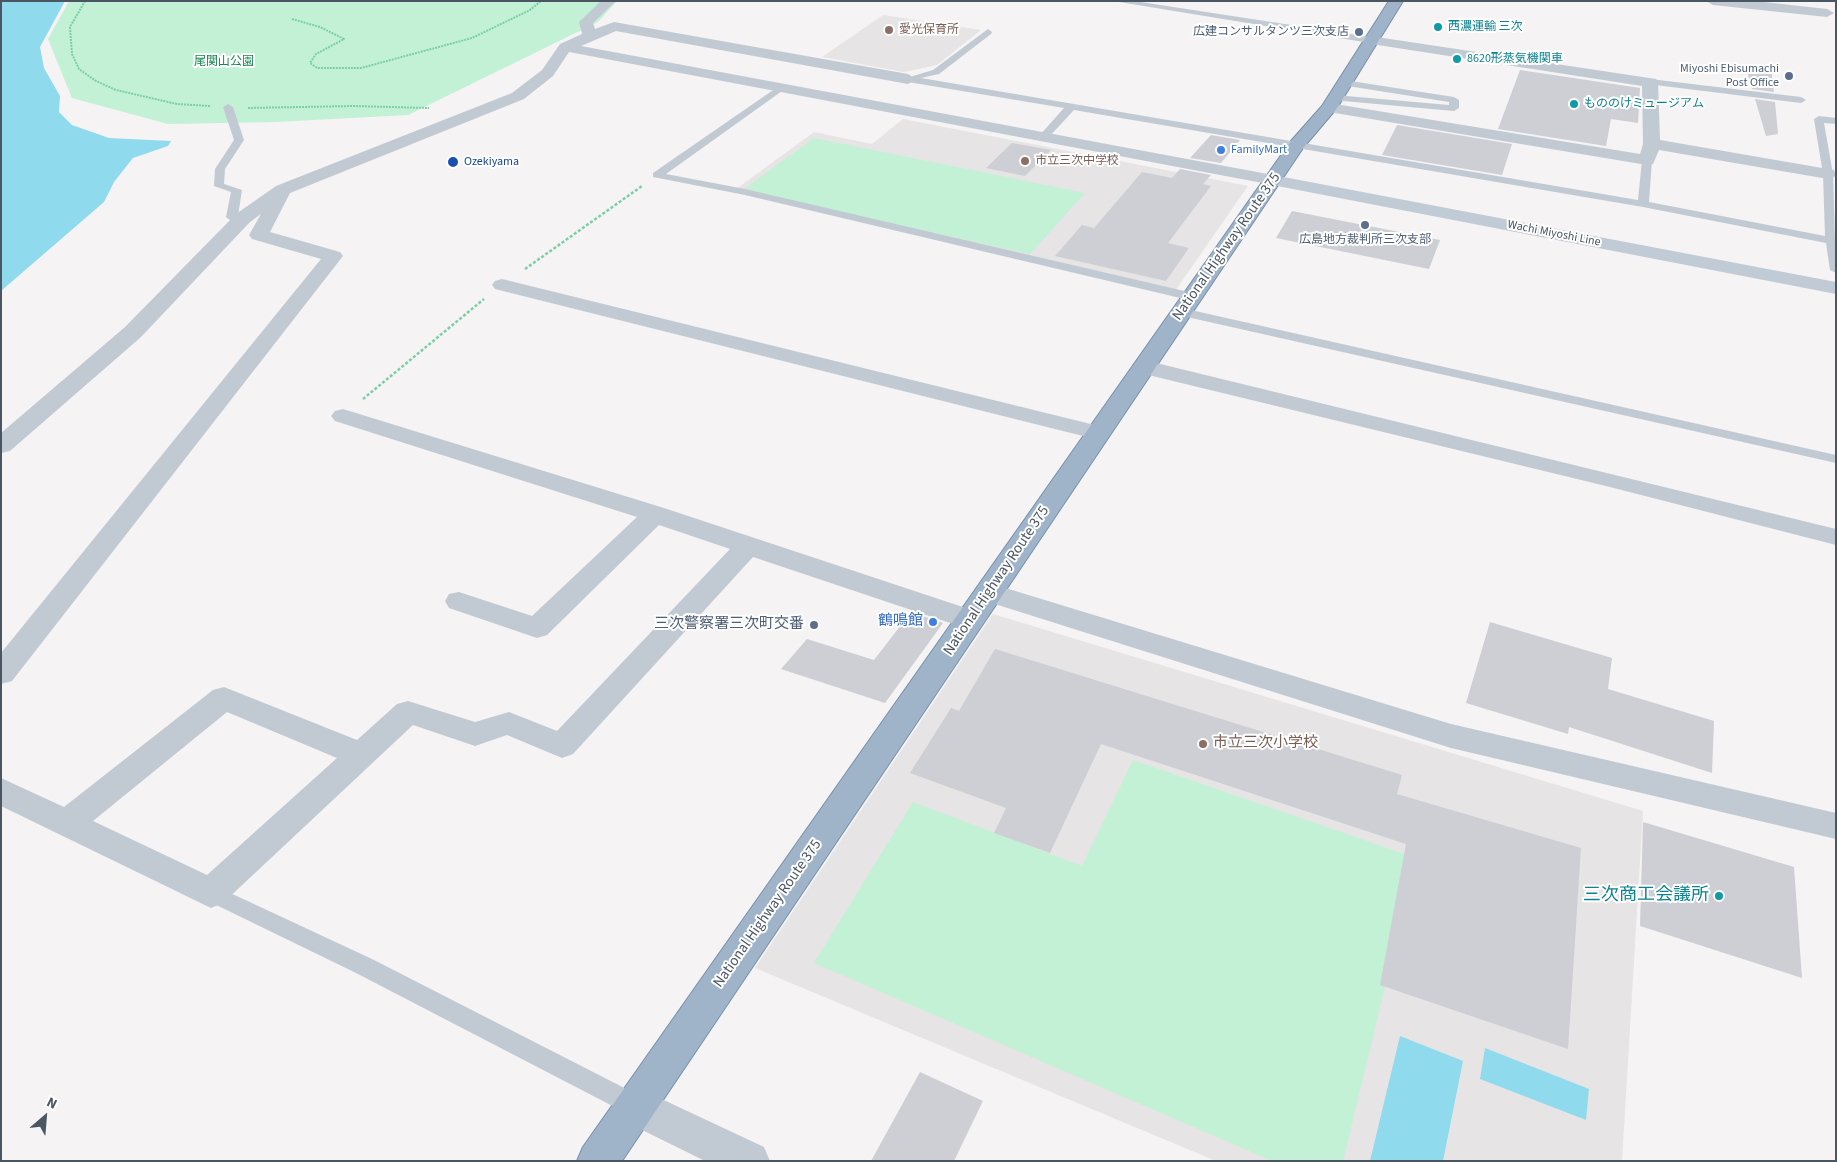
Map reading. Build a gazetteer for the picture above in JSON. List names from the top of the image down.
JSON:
{
  "streets": {
    "highway": ["National Highway Route 375"],
    "main road": ["Wachi Miyoshi Line"]
  },
  "crossings": [
    ["Wachi Miyoshi Line", "National Highway Route 375"]
  ],
  "parks": ["尾関山公園"],
  "places": [
    "西濃運輸 三次",
    "愛光保育所",
    "広建コンサルタンツ三次支店",
    "8620形蒸気機関車",
    "Miyoshi Ebisumachi Post Office",
    "もののけミュージアム",
    "FamilyMart",
    "市立三次中学校",
    "Ozekiyama",
    "広島地方裁判所三次支部",
    "鶴鳴館",
    "三次警察署三次町交番",
    "市立三次小学校",
    "三次商工会議所"
  ],
  "north": "top right"
}
